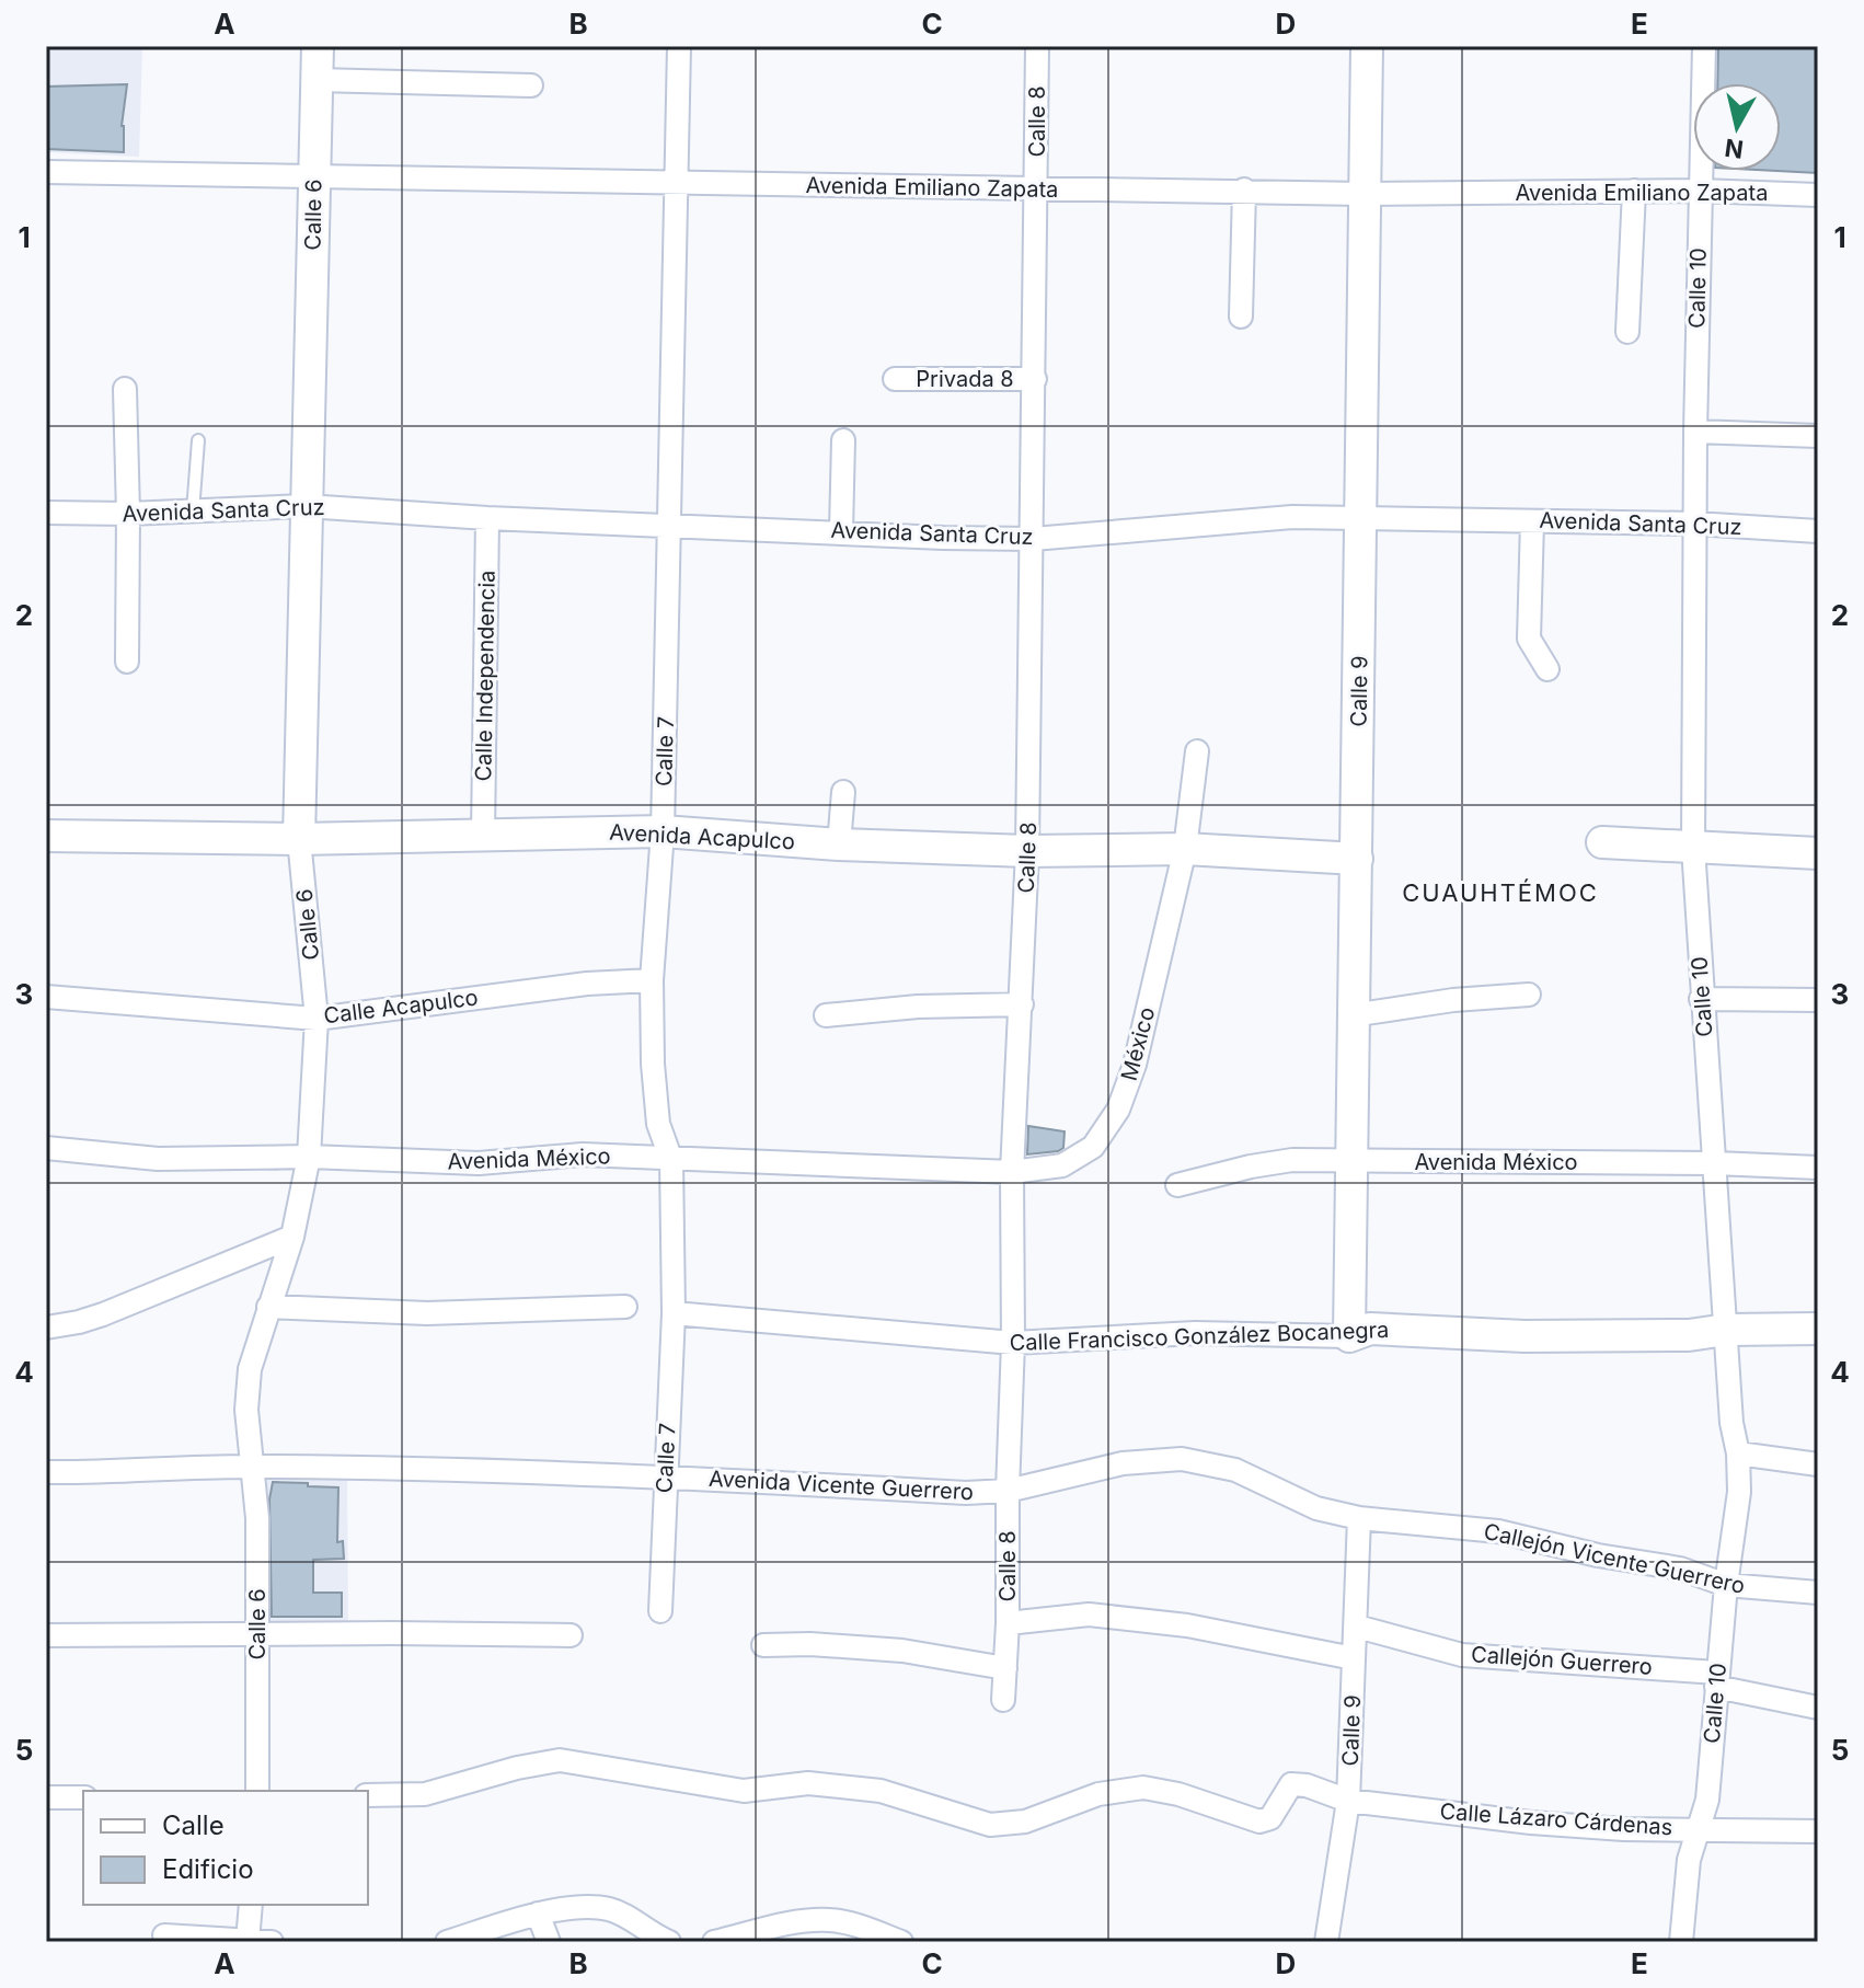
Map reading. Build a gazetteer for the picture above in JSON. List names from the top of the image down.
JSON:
{
  "streets": {
    "street": [
      "Calle 8",
      "Avenida Emiliano Zapata",
      "Calle 6",
      "Calle 10",
      "Privada 8",
      "Avenida Santa Cruz",
      "Calle Independencia",
      "Calle 9",
      "Calle 7",
      "Avenida Acapulco",
      "Calle Acapulco",
      "México",
      "Avenida México",
      "Calle Francisco González Bocanegra",
      "Avenida Vicente Guerrero",
      "Callejón Vicente Guerrero",
      "Callejón Guerrero",
      "Calle Lázaro Cárdenas"
    ]
  },
  "crossings": [
    ["Calle 8", "Avenida Emiliano Zapata"],
    ["Calle 8", "Privada 8"],
    ["Calle 8", "Avenida Santa Cruz"],
    ["Calle 8", "Avenida Acapulco"],
    ["Calle 8", "México"],
    ["Calle 8", "Avenida México"],
    ["Calle 8", "Calle Francisco González Bocanegra"],
    ["Calle 8", "Avenida Vicente Guerrero"],
    ["Avenida Emiliano Zapata", "Calle 6"],
    ["Avenida Emiliano Zapata", "Calle 10"],
    ["Avenida Emiliano Zapata", "Calle 9"],
    ["Avenida Emiliano Zapata", "Calle 7"],
    ["Calle 6", "Avenida Santa Cruz"],
    ["Calle 6", "Avenida Acapulco"],
    ["Calle 6", "Calle Acapulco"],
    ["Calle 6", "Avenida México"],
    ["Calle 6", "Avenida Vicente Guerrero"],
    ["Calle 10", "Avenida Santa Cruz"],
    ["Calle 10", "Avenida México"],
    ["Calle 10", "Calle Francisco González Bocanegra"],
    ["Calle 10", "Callejón Vicente Guerrero"],
    ["Calle 10", "Callejón Guerrero"],
    ["Calle 10", "Calle Lázaro Cárdenas"],
    ["Avenida Santa Cruz", "Calle Independencia"],
    ["Avenida Santa Cruz", "Calle 9"],
    ["Avenida Santa Cruz", "Calle 7"],
    ["Calle Independencia", "Avenida Acapulco"],
    ["Calle 9", "Avenida Acapulco"],
    ["Calle 9", "Avenida México"],
    ["Calle 9", "Calle Francisco González Bocanegra"],
    ["Calle 9", "Avenida Vicente Guerrero"],
    ["Calle 9", "Callejón Vicente Guerrero"],
    ["Calle 9", "Callejón Guerrero"],
    ["Calle 9", "Calle Lázaro Cárdenas"],
    ["Calle 7", "Avenida Acapulco"],
    ["Calle 7", "Calle Acapulco"],
    ["Calle 7", "Avenida México"],
    ["Calle 7", "Calle Francisco González Bocanegra"],
    ["Calle 7", "Avenida Vicente Guerrero"],
    ["Avenida Acapulco", "México"],
    ["México", "Avenida México"],
    ["Avenida Vicente Guerrero", "Callejón Vicente Guerrero"]
  ],
  "districts": ["CUAUHTÉMOC"],
  "legend": ["Calle", "Edificio"],
  "north": "bottom",
  "grid": {
    "columns": [
      "A",
      "B",
      "C",
      "D",
      "E"
    ],
    "rows": [
      "1",
      "2",
      "3",
      "4",
      "5"
    ]
  }
}
